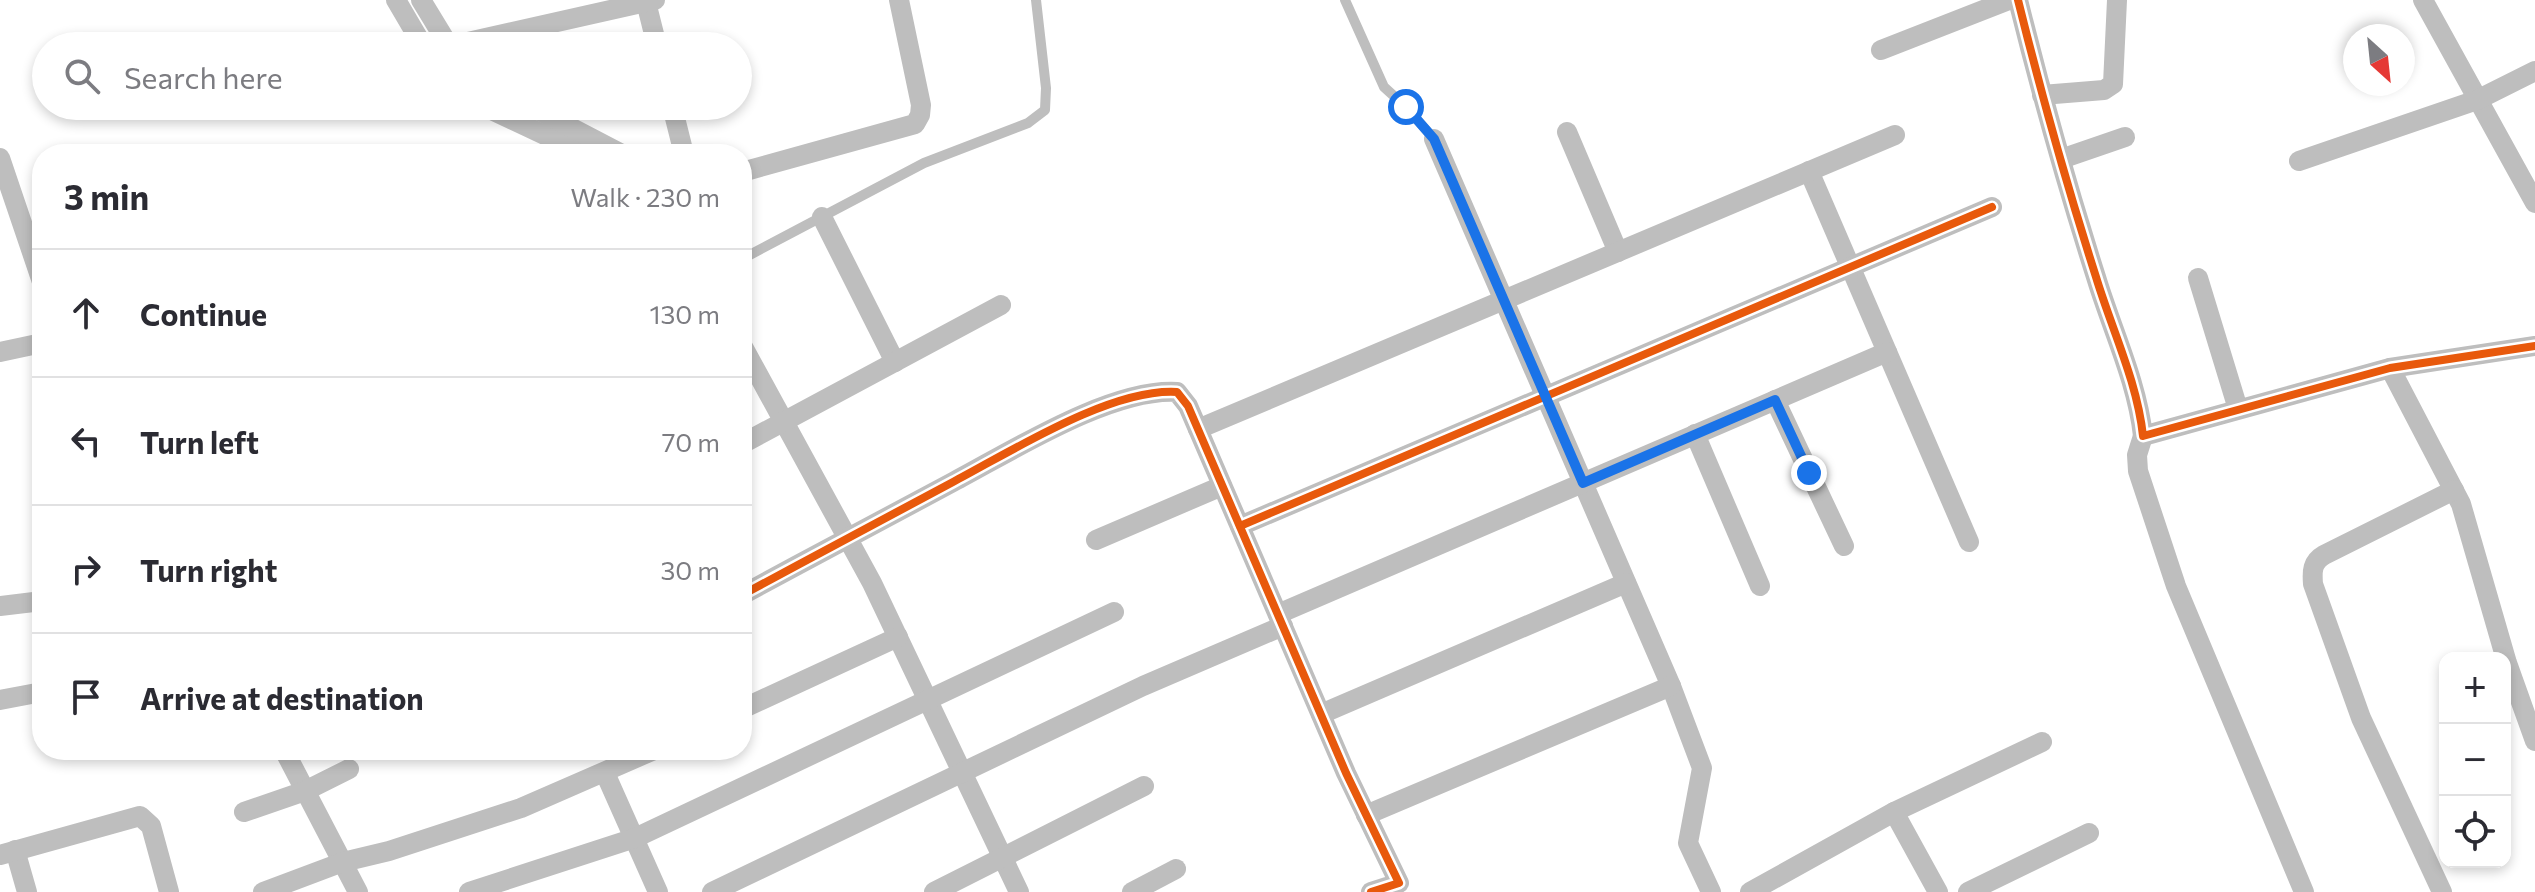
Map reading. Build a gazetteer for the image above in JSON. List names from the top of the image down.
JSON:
{
  "north": "bottom right",
  "page": {
    "search": "Search here",
    "heading": ["3 min", "Walk · 230 m"],
    "list": [
      ["Continue", "130 m"],
      ["Turn left", "70 m"],
      ["Turn right", "30 m"],
      "Arrive at destination"
    ],
    "map_buttons": ["+", "−"]
  }
}
